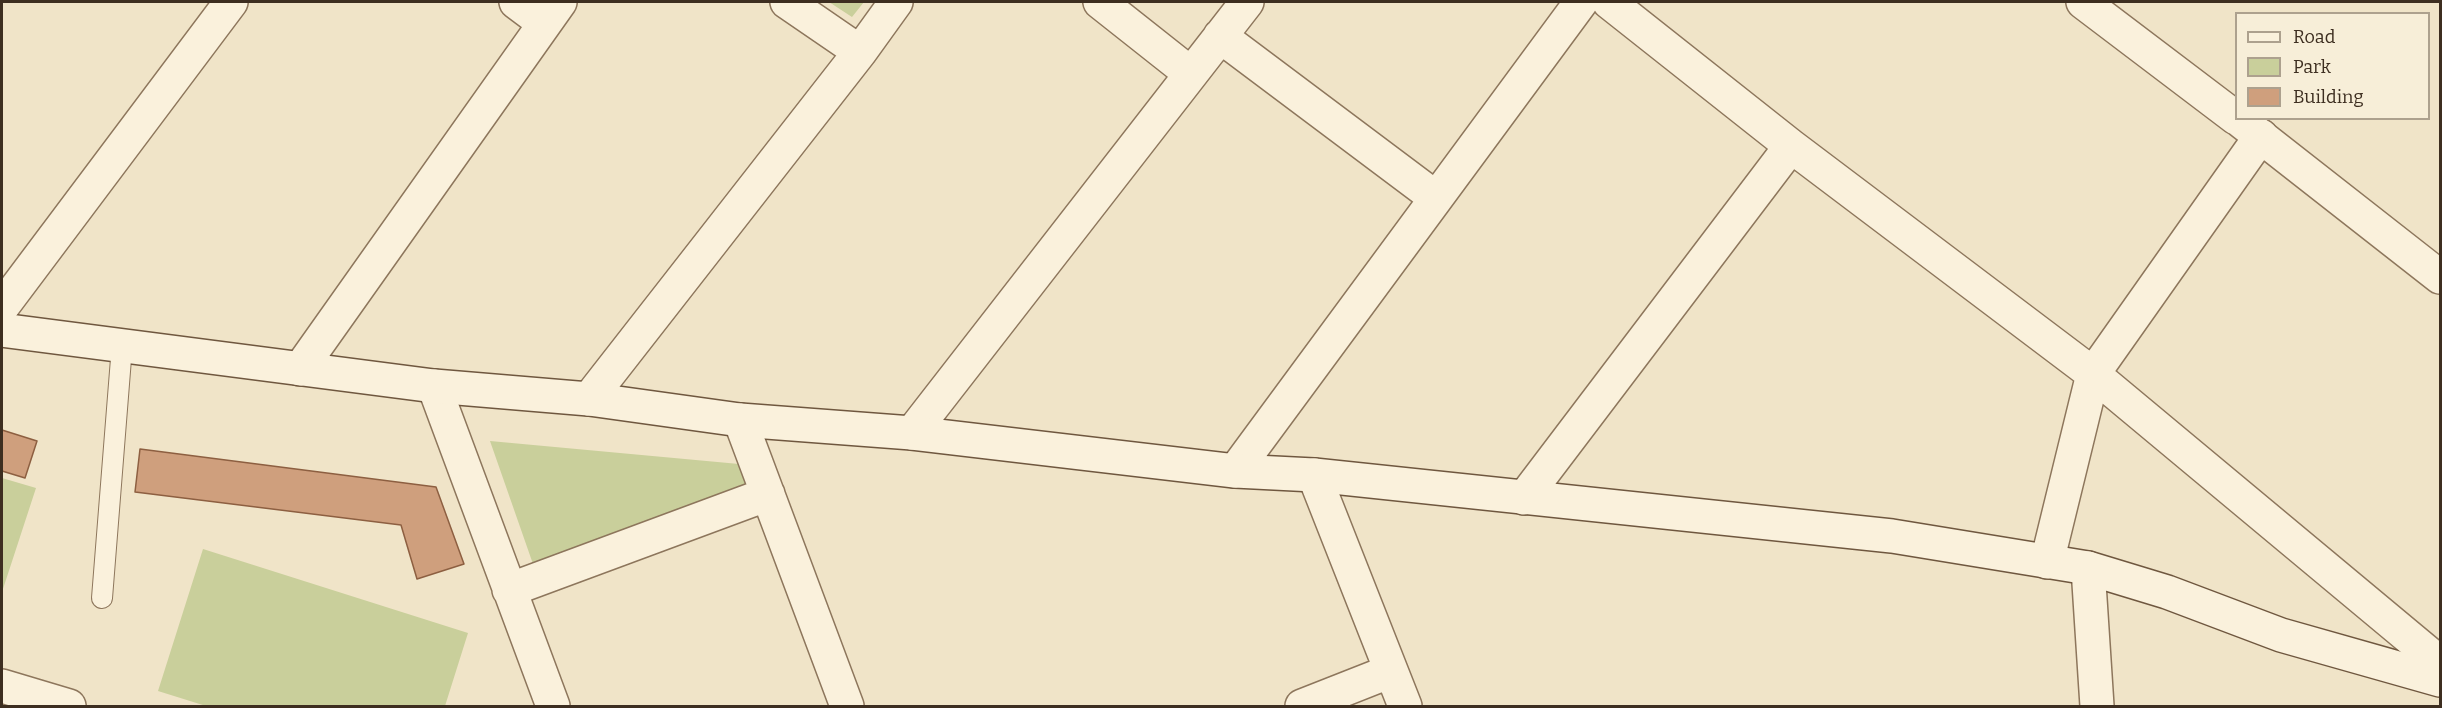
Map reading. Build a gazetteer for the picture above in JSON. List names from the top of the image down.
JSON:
{
  "legend": ["Road", "Park", "Building"]
}
